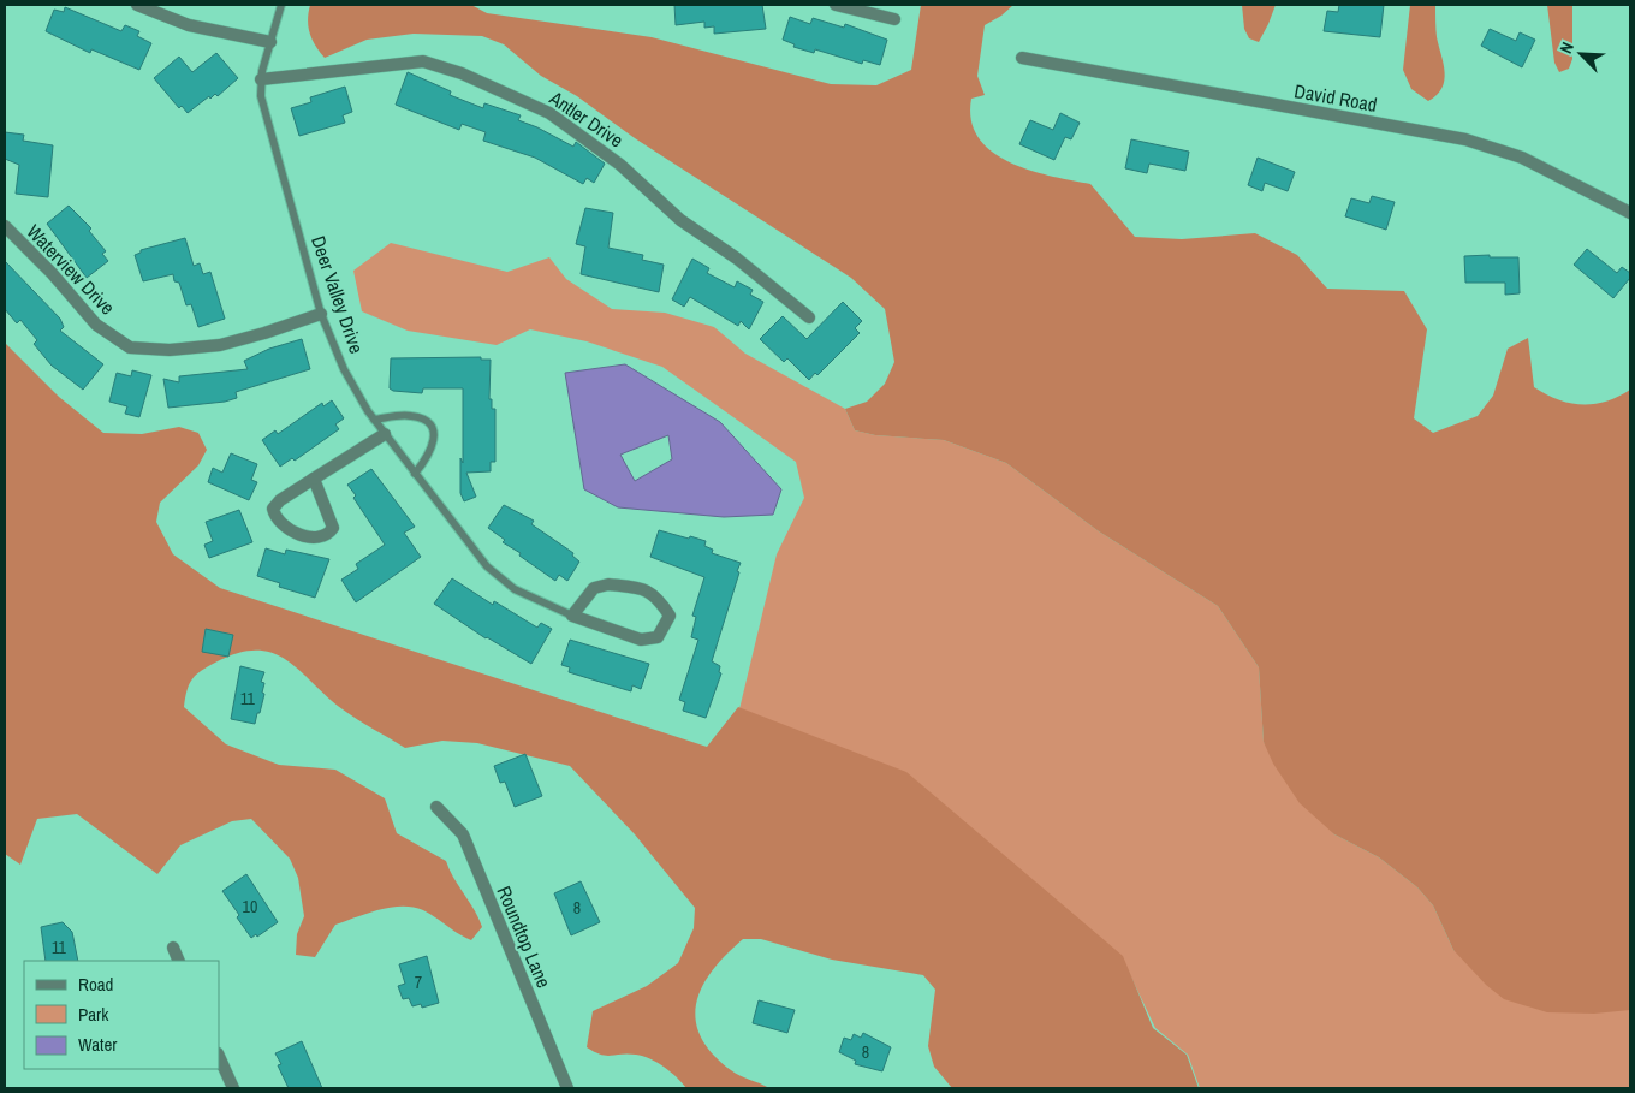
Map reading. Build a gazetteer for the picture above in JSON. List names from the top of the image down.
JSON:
{
  "streets": {
    "street": [
      "David Road",
      "Antler Drive",
      "Waterview Drive",
      "Deer Valley Drive",
      "Roundtop Lane"
    ]
  },
  "crossings": [
    ["Antler Drive", "Deer Valley Drive"],
    ["Waterview Drive", "Deer Valley Drive"]
  ],
  "house_numbers": [
    "11",
    "10",
    "8",
    "11",
    "7",
    "8"
  ],
  "legend": ["Road", "Park", "Water"],
  "north": "top left"
}
